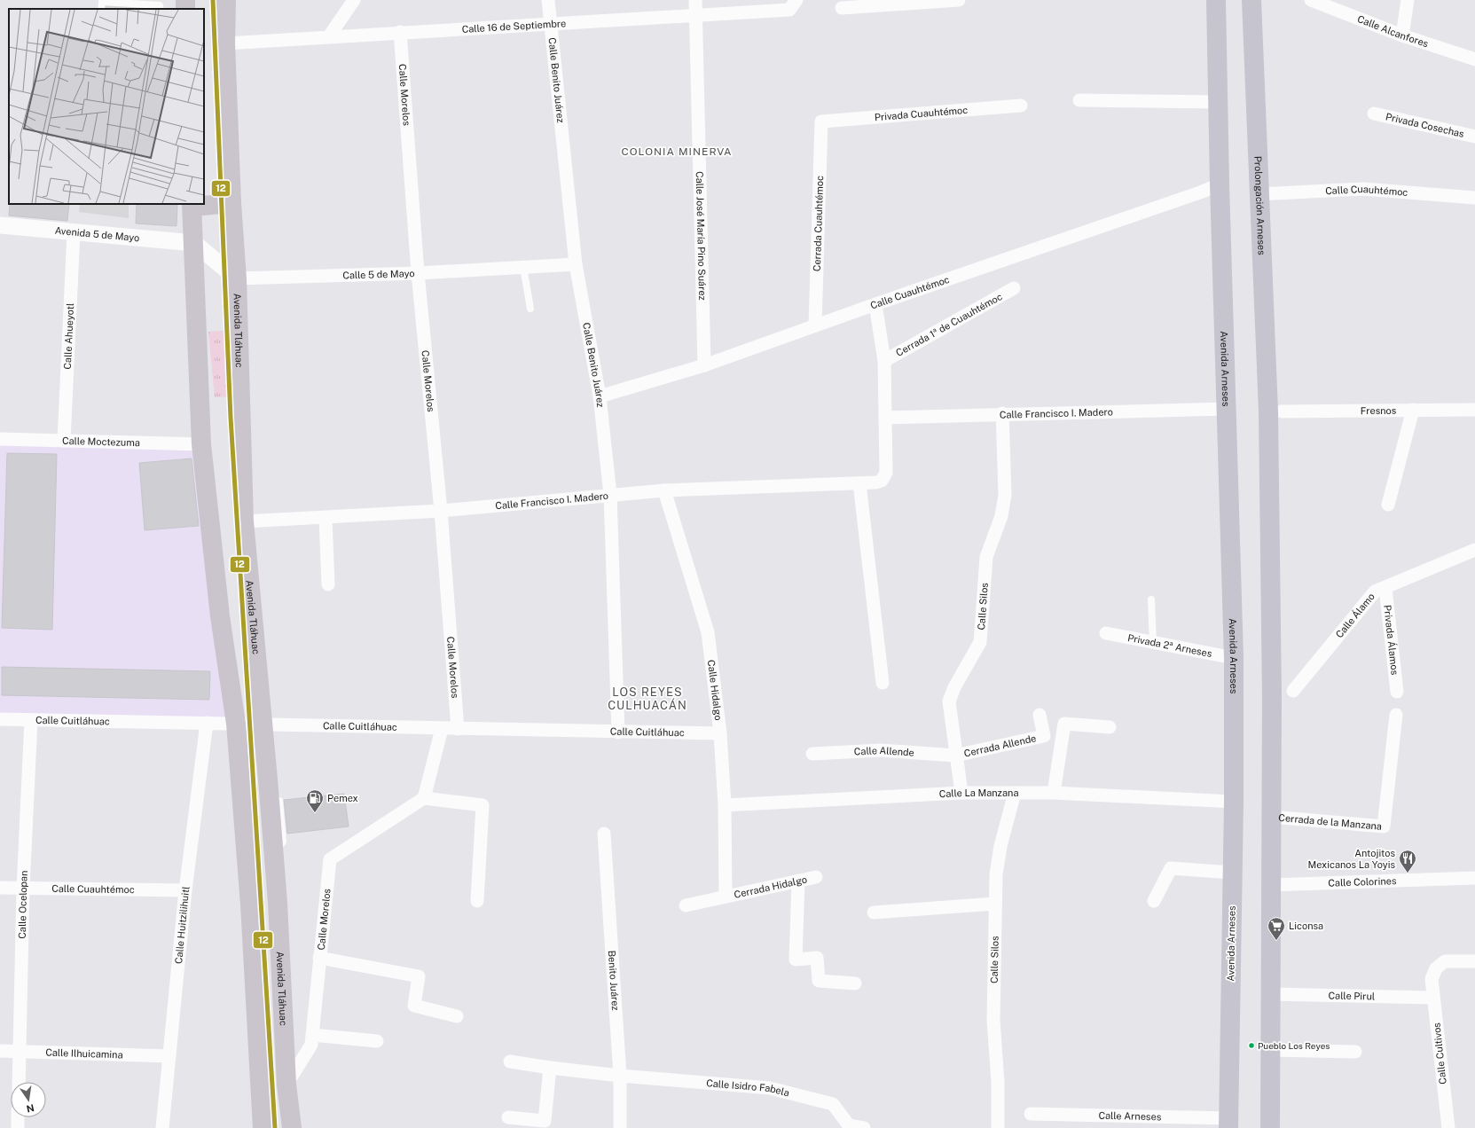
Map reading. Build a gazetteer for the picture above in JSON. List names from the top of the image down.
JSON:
{
  "streets": {
    "main road": ["Prolongación Arneses", "Avenida Tláhuac", "Avenida Arneses"],
    "street": [
      "Calle 16 de Septiembre",
      "Calle Alcanfores",
      "Calle Benito Juárez",
      "Calle Morelos",
      "Privada Cuauhtémoc",
      "Privada Cosechas",
      "Calle Cuauhtémoc",
      "Cerrada Cuauhtémoc",
      "Avenida 5 de Mayo",
      "Calle José María Pino Suárez",
      "Calle 5 de Mayo",
      "Cerrada 1ª de Cuauhtémoc",
      "Calle Ahueyotl",
      "Fresnos",
      "Calle Francisco I. Madero",
      "Calle Moctezuma",
      "Calle Silos",
      "Calle Álamo",
      "Privada Álamos",
      "Privada 2ª Arneses",
      "Calle Hidalgo",
      "Calle Cuitláhuac",
      "Cerrada Allende",
      "Calle Allende",
      "Calle La Manzana",
      "Cerrada de la Manzana",
      "Calle Colorines",
      "Cerrada Hidalgo",
      "Calle Ocelopan",
      "Calle Huitzilihuitl",
      "Benito Juárez",
      "Calle Pirul",
      "Calle Ilhuicamina",
      "Calle Cultivos",
      "Calle Isidro Fabela",
      "Calle Arneses"
    ]
  },
  "crossings": [
    ["Calle 16 de Septiembre", "Calle Benito Juárez"],
    ["Calle 16 de Septiembre", "Calle Morelos"],
    ["Calle 16 de Septiembre", "Calle José María Pino Suárez"],
    ["Calle 16 de Septiembre", "Avenida Tláhuac"],
    ["Calle Benito Juárez", "Calle Cuauhtémoc"],
    ["Calle Benito Juárez", "Calle 5 de Mayo"],
    ["Calle Benito Juárez", "Calle Francisco I. Madero"],
    ["Calle Benito Juárez", "Calle Cuitláhuac"],
    ["Calle Morelos", "Calle 5 de Mayo"],
    ["Calle Morelos", "Avenida Tláhuac"],
    ["Calle Morelos", "Calle Francisco I. Madero"],
    ["Calle Morelos", "Calle Cuitláhuac"],
    ["Privada Cuauhtémoc", "Cerrada Cuauhtémoc"],
    ["Calle Cuauhtémoc", "Prolongación Arneses"],
    ["Calle Cuauhtémoc", "Cerrada Cuauhtémoc"],
    ["Calle Cuauhtémoc", "Calle José María Pino Suárez"],
    ["Calle Cuauhtémoc", "Avenida Arneses"],
    ["Calle Cuauhtémoc", "Calle Francisco I. Madero"],
    ["Calle Cuauhtémoc", "Calle Ocelopan"],
    ["Calle Cuauhtémoc", "Calle Huitzilihuitl"],
    ["Prolongación Arneses", "Fresnos"],
    ["Avenida 5 de Mayo", "Calle Ahueyotl"],
    ["Calle 5 de Mayo", "Avenida Tláhuac"],
    ["Cerrada 1ª de Cuauhtémoc", "Calle Francisco I. Madero"],
    ["Avenida Tláhuac", "Calle Francisco I. Madero"],
    ["Avenida Tláhuac", "Calle Cuitláhuac"],
    ["Calle Ahueyotl", "Calle Moctezuma"],
    ["Avenida Arneses", "Calle Francisco I. Madero"],
    ["Avenida Arneses", "Privada 2ª Arneses"],
    ["Avenida Arneses", "Calle La Manzana"],
    ["Avenida Arneses", "Calle Arneses"],
    ["Calle Francisco I. Madero", "Calle Silos"],
    ["Calle Francisco I. Madero", "Calle Hidalgo"],
    ["Calle Silos", "Cerrada Allende"],
    ["Calle Silos", "Calle Allende"],
    ["Calle Silos", "Calle La Manzana"],
    ["Calle Álamo", "Privada Álamos"],
    ["Calle Hidalgo", "Calle Cuitláhuac"],
    ["Calle Hidalgo", "Calle La Manzana"],
    ["Calle Hidalgo", "Cerrada Hidalgo"],
    ["Calle Cuitláhuac", "Calle Ocelopan"],
    ["Calle Cuitláhuac", "Calle Huitzilihuitl"],
    ["Cerrada Allende", "Calle Allende"],
    ["Calle Ocelopan", "Calle Ilhuicamina"],
    ["Calle Huitzilihuitl", "Calle Ilhuicamina"],
    ["Benito Juárez", "Calle Isidro Fabela"],
    ["Calle Pirul", "Calle Cultivos"]
  ],
  "districts": ["COLONIA MINERVA", "LOS REYES CULHUACÁN"],
  "places": {
    "fuel station": ["Pemex"],
    "restaurant": ["Antojitos Mexicanos La Yoyis"],
    "supermarket": ["Liconsa"],
    "other": ["Pueblo Los Reyes"]
  },
  "lines": ["transit line 12"],
  "north": "bottom"
}
